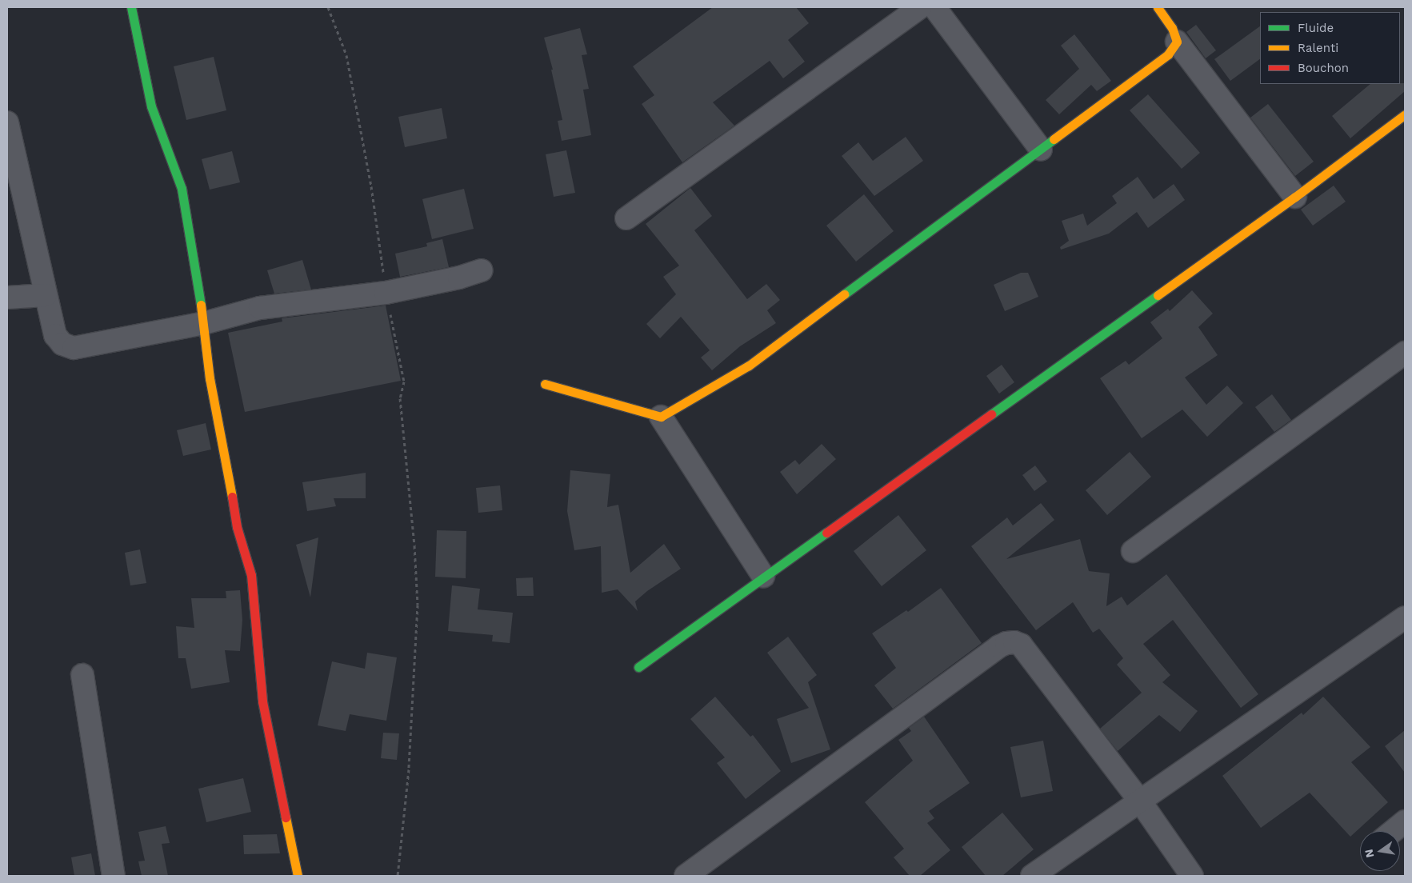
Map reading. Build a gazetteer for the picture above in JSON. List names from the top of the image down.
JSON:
{
  "legend": ["Fluide", "Ralenti", "Bouchon"],
  "north": "left"
}
